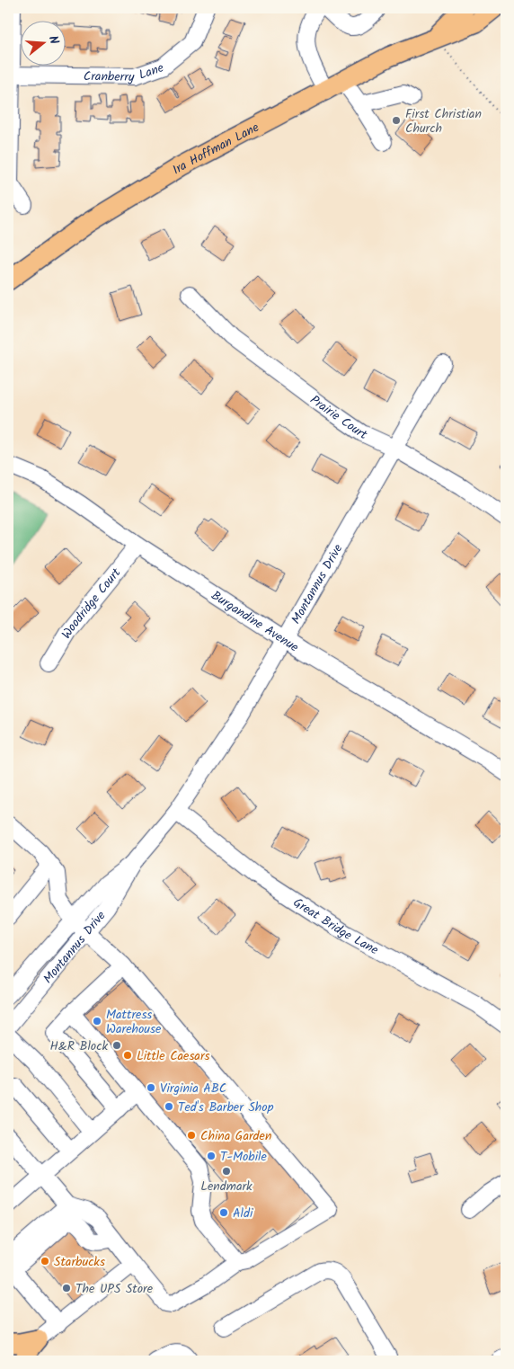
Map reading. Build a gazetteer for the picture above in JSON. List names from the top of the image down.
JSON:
{
  "streets": {
    "main road": ["Ira Hoffman Lane"],
    "street": [
      "Cranberry Lane",
      "Prairie Court",
      "Montannus Drive",
      "Woodridge Court",
      "Burgandine Avenue",
      "Great Bridge Lane"
    ]
  },
  "crossings": [
    ["Prairie Court", "Montannus Drive"],
    ["Montannus Drive", "Burgandine Avenue"],
    ["Montannus Drive", "Great Bridge Lane"],
    ["Woodridge Court", "Burgandine Avenue"]
  ],
  "places": [
    "First Christian Church",
    "Mattress Warehouse",
    "H&R Block",
    "Little Caesars",
    "Virginia ABC",
    "Ted's Barber Shop",
    "China Garden",
    "T-Mobile",
    "Lendmark",
    "Aldi",
    "Starbucks",
    "The UPS Store"
  ],
  "north": "right"
}
